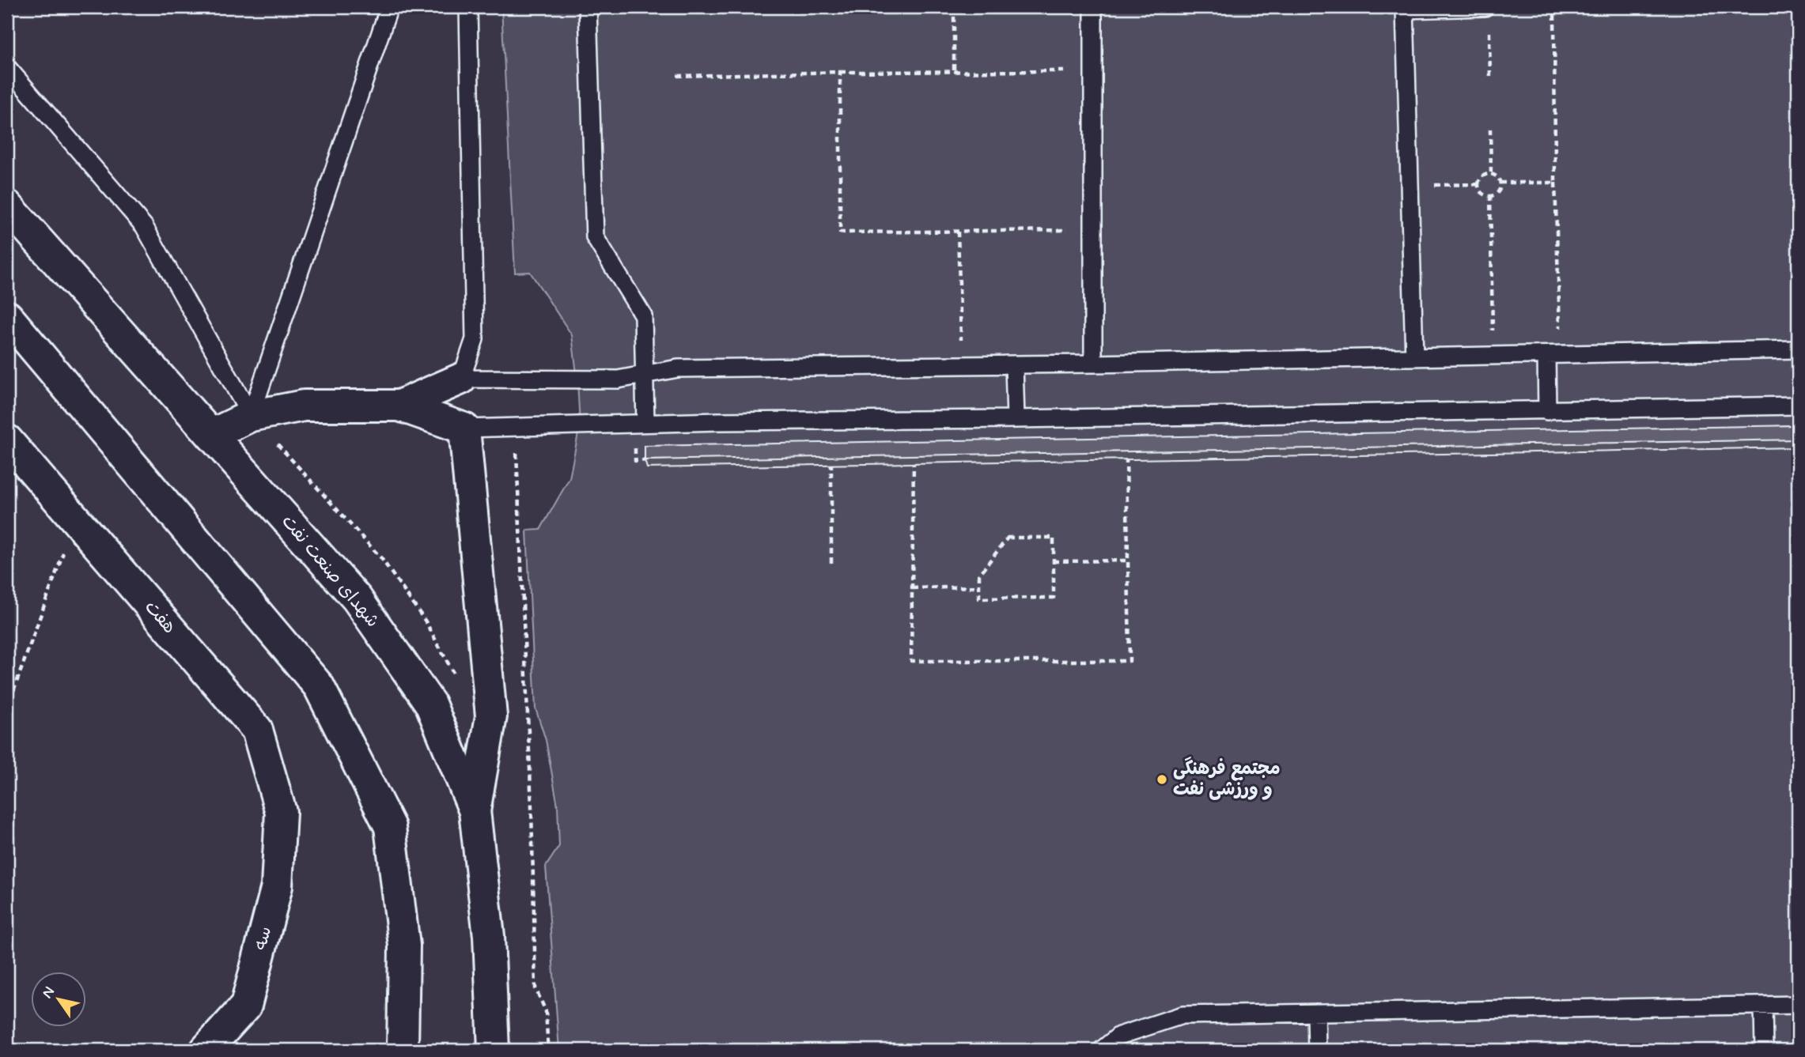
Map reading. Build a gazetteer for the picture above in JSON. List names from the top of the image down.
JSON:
{
  "streets": {
    "main road": ["شهدای صنعت نفت", "هفت", "سه"]
  },
  "crossings": [
    ["هفت", "سه"]
  ],
  "places": ["مجتمع فرهنگى و ورزشى نفت"],
  "north": "top left"
}
